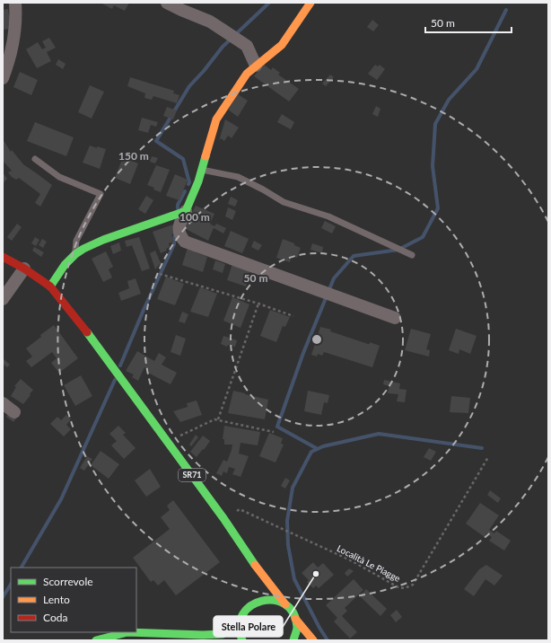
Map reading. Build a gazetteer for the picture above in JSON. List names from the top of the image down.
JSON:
{
  "streets": {
    "main road": ["SR71"],
    "path": ["Località Le Piagge"]
  },
  "crossings": [
    ["SR71", "Località Le Piagge"]
  ],
  "places": ["Stella Polare"],
  "legend": ["Scorrevole", "Lento", "Coda"],
  "scale_bar": "50 m",
  "rings": ["150 m", "100 m", "50 m"]
}
